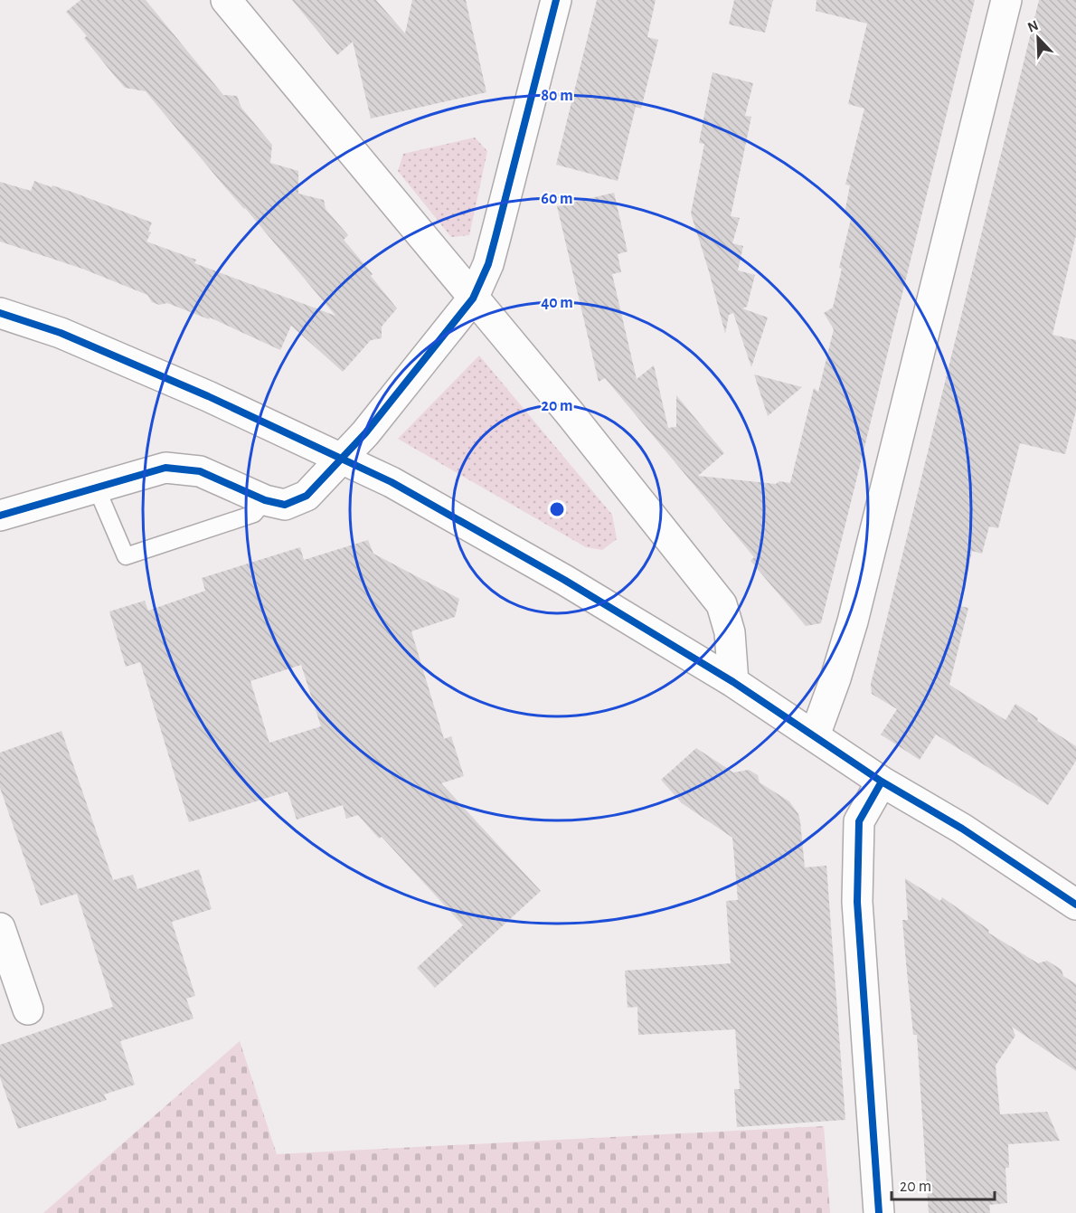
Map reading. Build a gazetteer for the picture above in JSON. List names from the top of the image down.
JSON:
{
  "scale_bar": "20 m",
  "north": "top left",
  "rings": [
    "80 m",
    "60 m",
    "40 m",
    "20 m"
  ]
}
